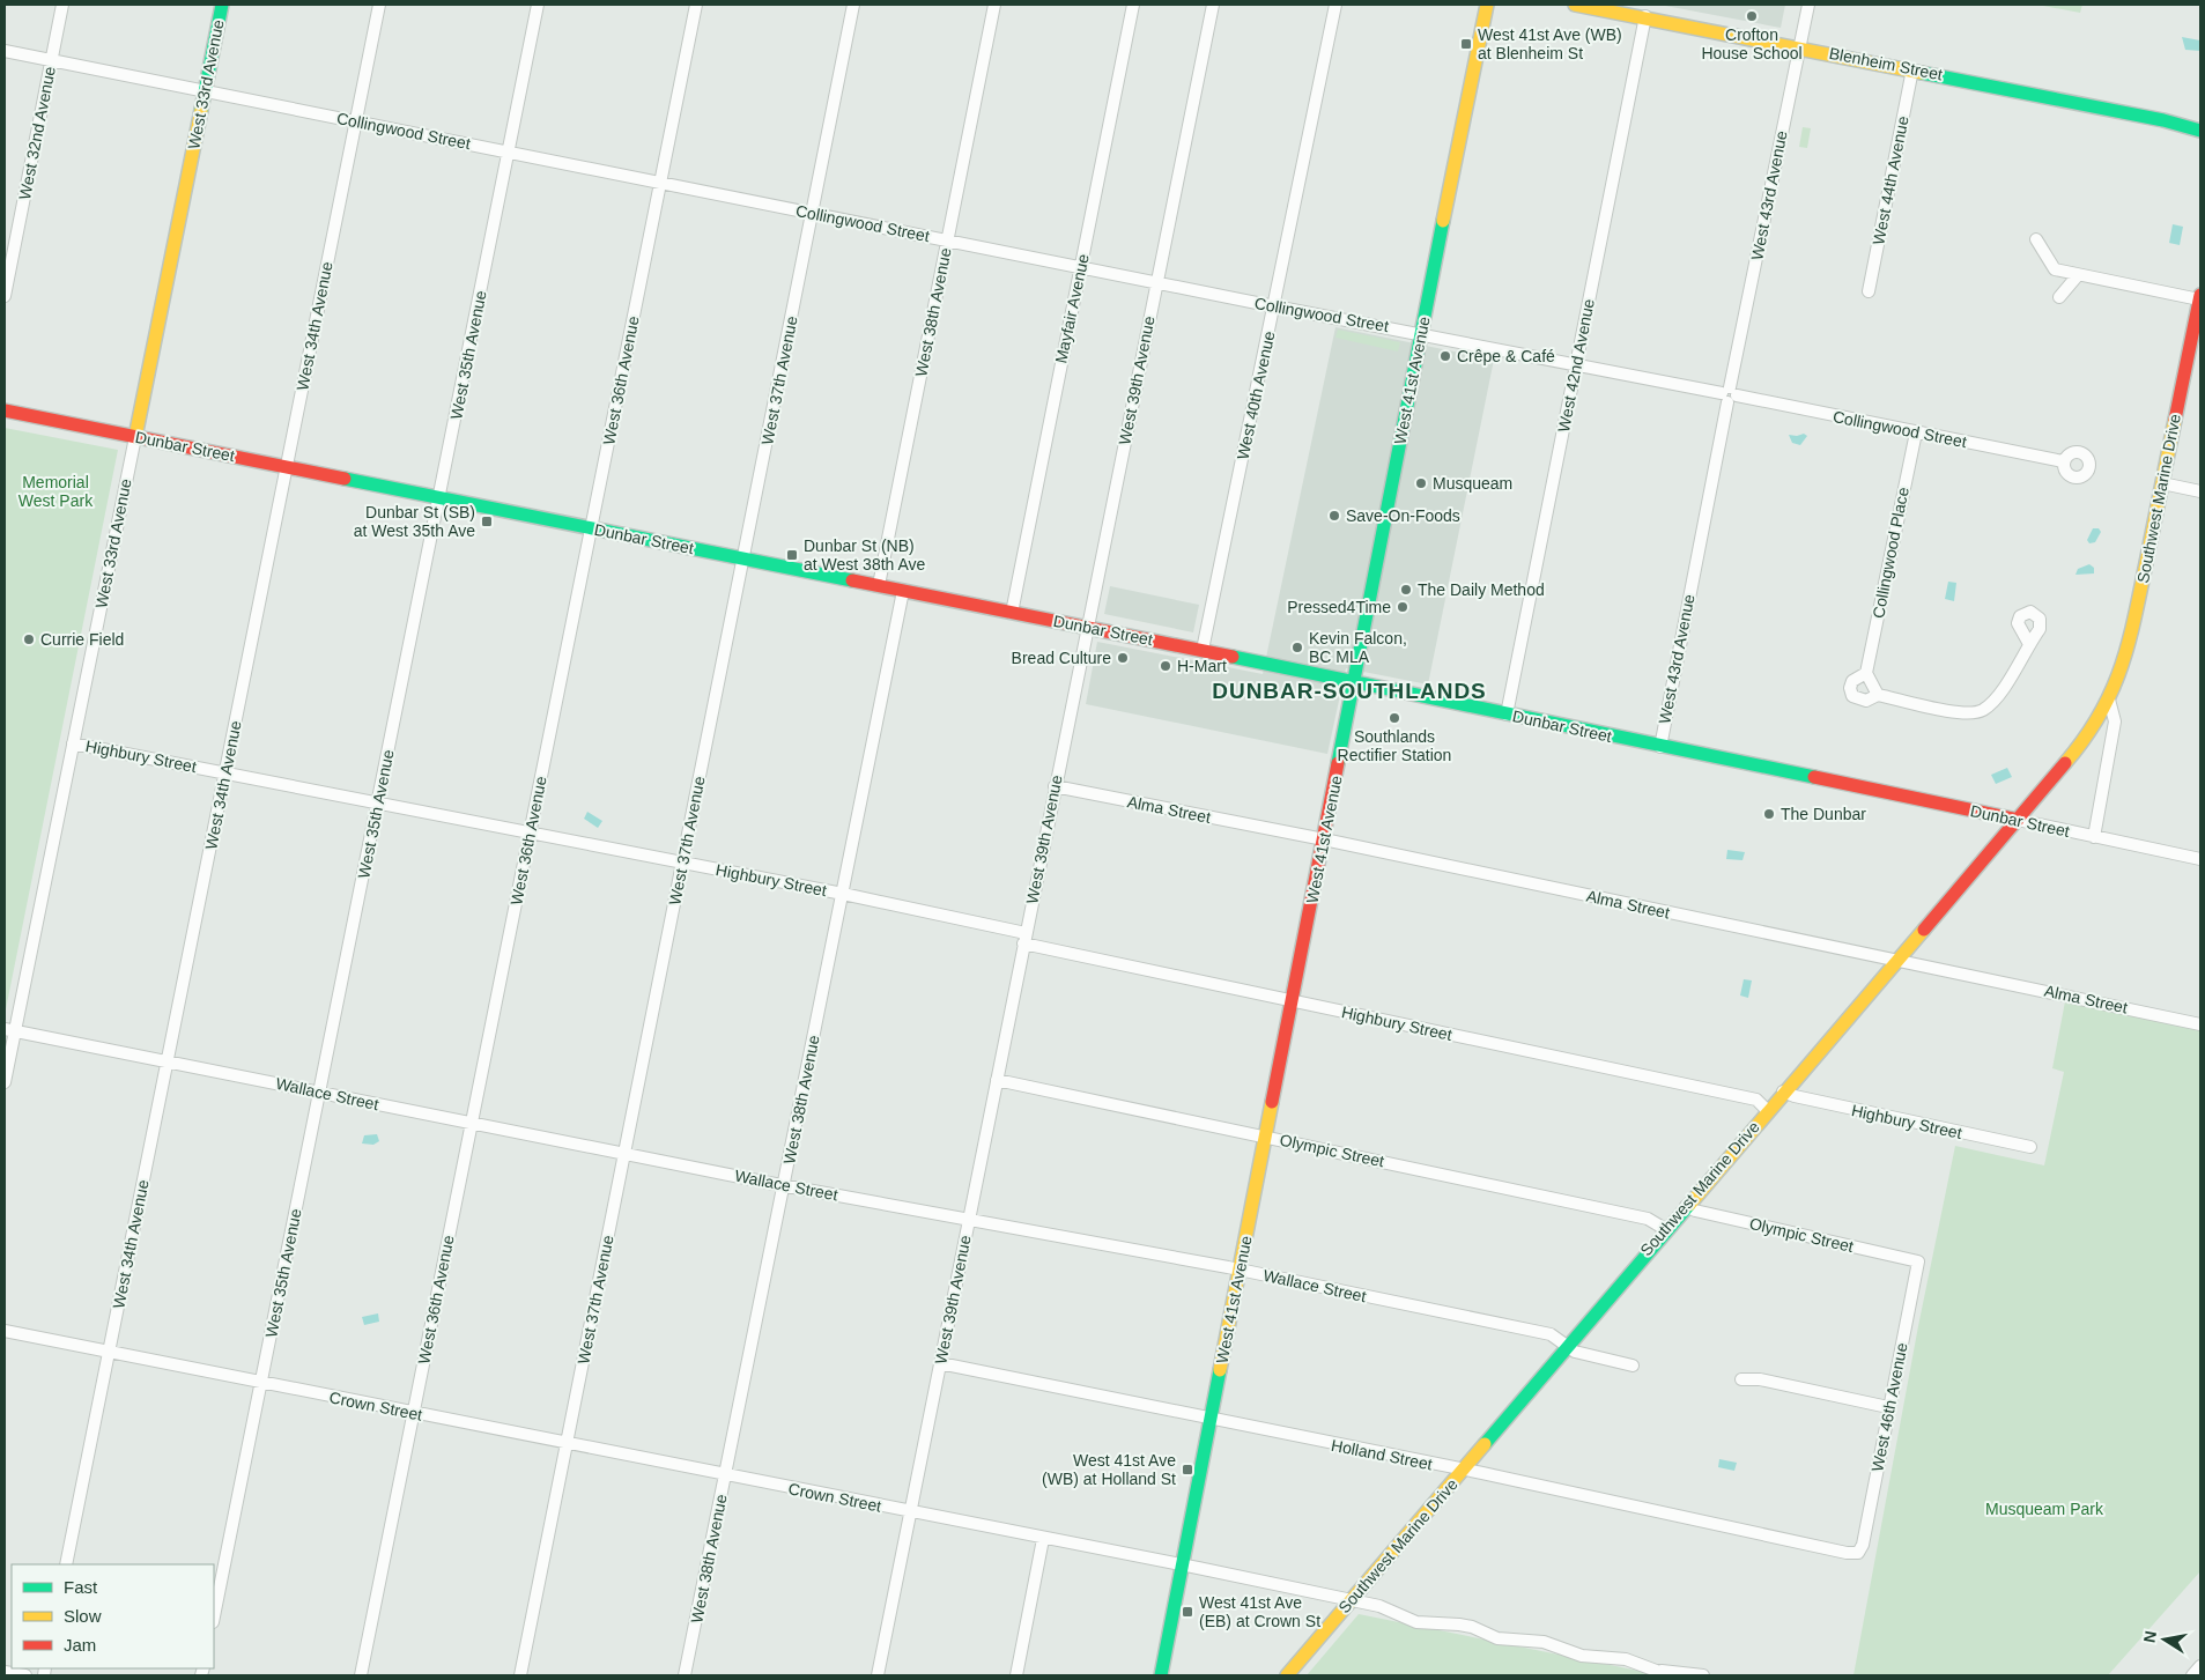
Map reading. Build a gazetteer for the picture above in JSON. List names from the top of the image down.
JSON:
{
  "streets": {
    "main road": [
      "Blenheim Street",
      "West 33rd Avenue",
      "West 41st Avenue",
      "Dunbar Street",
      "Southwest Marine Drive"
    ],
    "street": [
      "Collingwood Street",
      "West 32nd Avenue",
      "West 44th Avenue",
      "West 43rd Avenue",
      "Mayfair Avenue",
      "West 38th Avenue",
      "West 34th Avenue",
      "West 35th Avenue",
      "West 42nd Avenue",
      "West 36th Avenue",
      "West 37th Avenue",
      "West 39th Avenue",
      "West 40th Avenue",
      "Collingwood Place",
      "Highbury Street",
      "Alma Street",
      "Wallace Street",
      "Olympic Street",
      "Crown Street",
      "West 46th Avenue",
      "Holland Street"
    ]
  },
  "crossings": [
    ["Blenheim Street", "West 44th Avenue"],
    ["Blenheim Street", "West 43rd Avenue"],
    ["Blenheim Street", "West 42nd Avenue"],
    ["West 33rd Avenue", "Collingwood Street"],
    ["West 33rd Avenue", "Dunbar Street"],
    ["West 33rd Avenue", "Highbury Street"],
    ["West 33rd Avenue", "Wallace Street"],
    ["Collingwood Street", "West 32nd Avenue"],
    ["Collingwood Street", "West 43rd Avenue"],
    ["Collingwood Street", "Mayfair Avenue"],
    ["Collingwood Street", "West 38th Avenue"],
    ["Collingwood Street", "West 34th Avenue"],
    ["Collingwood Street", "West 35th Avenue"],
    ["Collingwood Street", "West 42nd Avenue"],
    ["Collingwood Street", "West 36th Avenue"],
    ["Collingwood Street", "West 37th Avenue"],
    ["Collingwood Street", "West 39th Avenue"],
    ["Collingwood Street", "West 41st Avenue"],
    ["Collingwood Street", "West 40th Avenue"],
    ["Collingwood Street", "Collingwood Place"],
    ["West 43rd Avenue", "Dunbar Street"],
    ["Mayfair Avenue", "Dunbar Street"],
    ["West 38th Avenue", "Dunbar Street"],
    ["West 38th Avenue", "Highbury Street"],
    ["West 38th Avenue", "Wallace Street"],
    ["West 38th Avenue", "Crown Street"],
    ["West 34th Avenue", "Dunbar Street"],
    ["West 34th Avenue", "Highbury Street"],
    ["West 34th Avenue", "Wallace Street"],
    ["West 34th Avenue", "Crown Street"],
    ["West 35th Avenue", "Dunbar Street"],
    ["West 35th Avenue", "Highbury Street"],
    ["West 35th Avenue", "Wallace Street"],
    ["West 35th Avenue", "Crown Street"],
    ["West 42nd Avenue", "Dunbar Street"],
    ["West 36th Avenue", "Dunbar Street"],
    ["West 36th Avenue", "Highbury Street"],
    ["West 36th Avenue", "Wallace Street"],
    ["West 36th Avenue", "Crown Street"],
    ["West 37th Avenue", "Dunbar Street"],
    ["West 37th Avenue", "Highbury Street"],
    ["West 37th Avenue", "Wallace Street"],
    ["West 37th Avenue", "Crown Street"],
    ["West 39th Avenue", "Dunbar Street"],
    ["West 39th Avenue", "Highbury Street"],
    ["West 39th Avenue", "Alma Street"],
    ["West 39th Avenue", "Wallace Street"],
    ["West 39th Avenue", "Olympic Street"],
    ["West 39th Avenue", "Crown Street"],
    ["West 39th Avenue", "Holland Street"],
    ["West 41st Avenue", "Dunbar Street"],
    ["West 41st Avenue", "Highbury Street"],
    ["West 41st Avenue", "Alma Street"],
    ["West 41st Avenue", "Wallace Street"],
    ["West 41st Avenue", "Olympic Street"],
    ["West 41st Avenue", "Crown Street"],
    ["West 41st Avenue", "Holland Street"],
    ["West 40th Avenue", "Dunbar Street"],
    ["Dunbar Street", "Southwest Marine Drive"],
    ["Southwest Marine Drive", "Highbury Street"],
    ["Southwest Marine Drive", "Alma Street"],
    ["Southwest Marine Drive", "Wallace Street"],
    ["Southwest Marine Drive", "Olympic Street"],
    ["Southwest Marine Drive", "Crown Street"],
    ["Southwest Marine Drive", "Holland Street"],
    ["Olympic Street", "West 46th Avenue"],
    ["West 46th Avenue", "Holland Street"]
  ],
  "districts": ["DUNBAR-SOUTHLANDS"],
  "parks": ["Memorial West Park", "Musqueam Park"],
  "places": {
    "other": [
      "Crofton House School",
      "Crêpe & Café",
      "Musqueam",
      "Save-On-Foods",
      "The Daily Method",
      "Pressed4Time",
      "Currie Field",
      "Kevin Falcon, BC MLA",
      "Bread Culture",
      "H-Mart",
      "Southlands Rectifier Station",
      "The Dunbar"
    ],
    "transit": [
      "West 41st Ave (WB) at Blenheim St",
      "Dunbar St (SB) at West 35th Ave",
      "Dunbar St (NB) at West 38th Ave",
      "West 41st Ave (WB) at Holland St",
      "West 41st Ave (EB) at Crown St"
    ]
  },
  "legend": ["Fast", "Slow", "Jam"],
  "north": "left"
}
